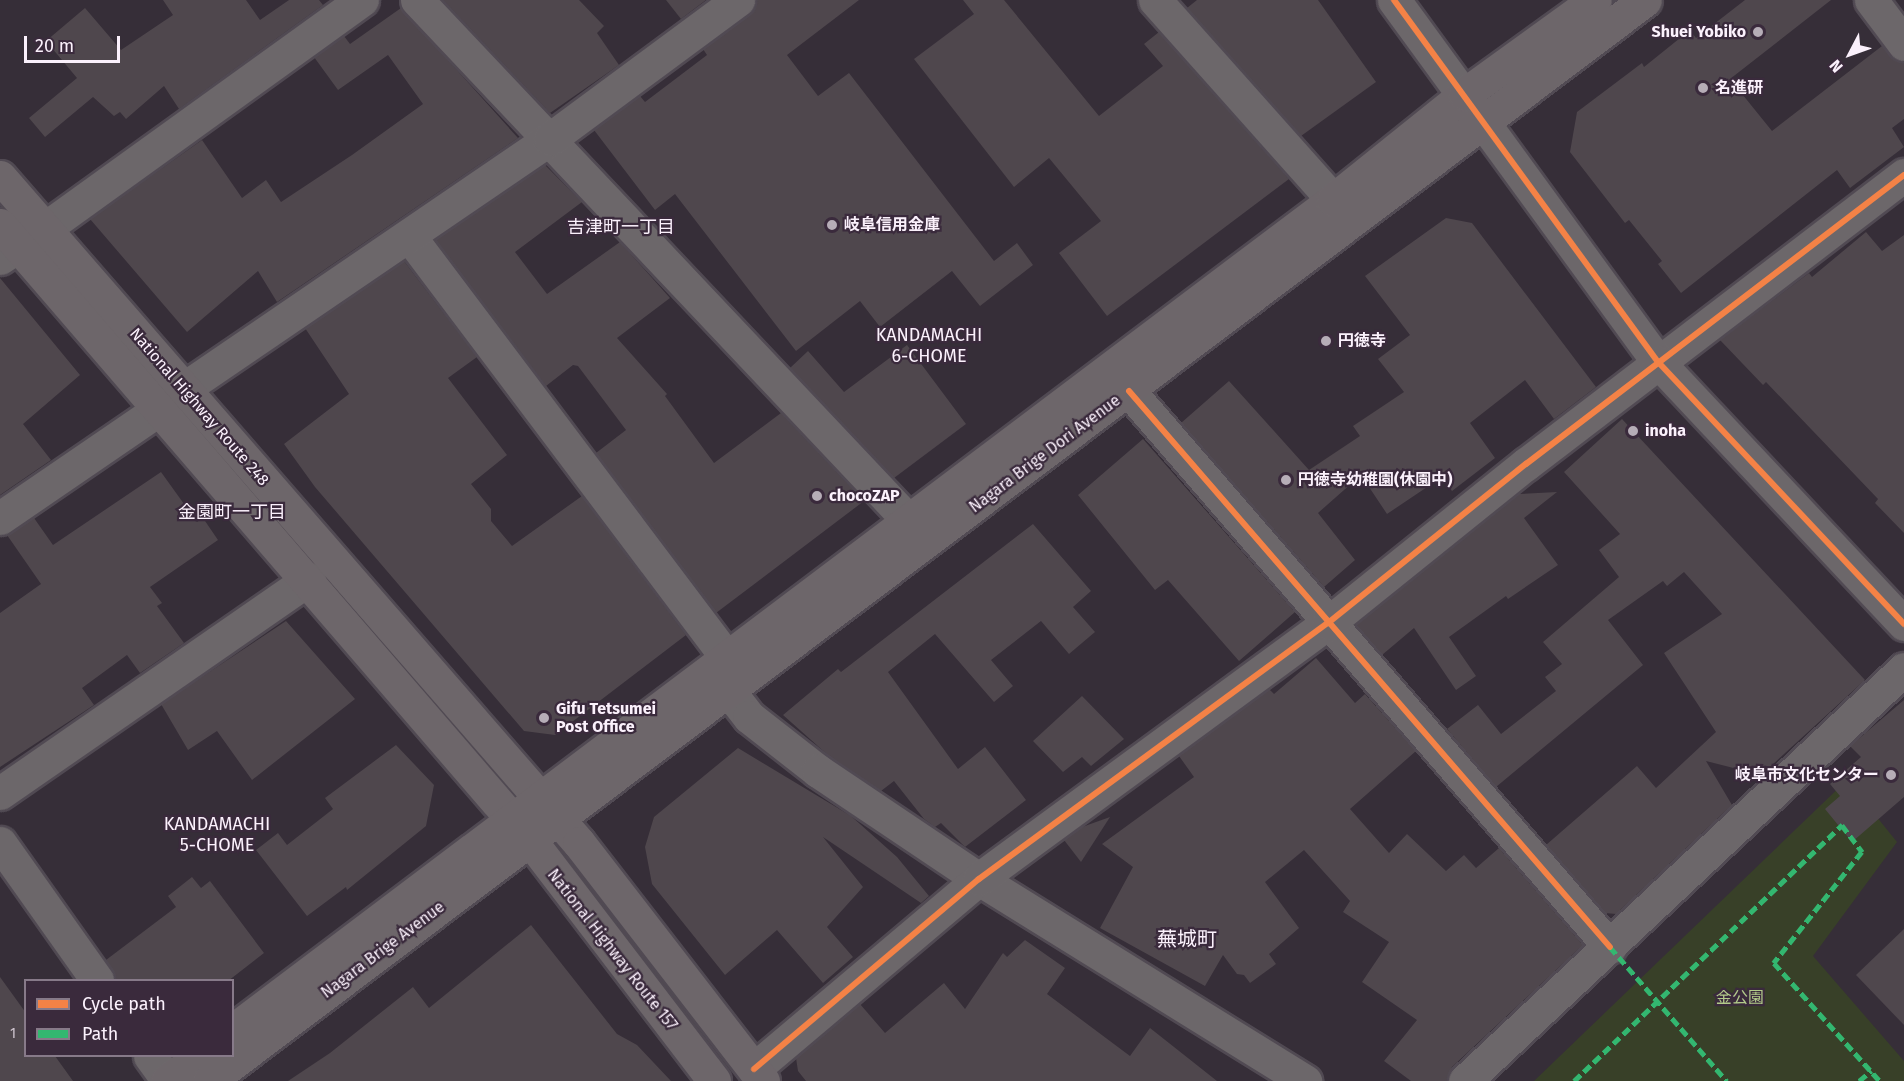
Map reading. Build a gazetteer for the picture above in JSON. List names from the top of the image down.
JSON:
{
  "streets": {
    "highway": [
      "National Highway Route 248",
      "Nagara Brige Dori Avenue",
      "Nagara Brige Avenue",
      "National Highway Route 157"
    ]
  },
  "crossings": [
    ["National Highway Route 248", "Nagara Brige Dori Avenue"],
    ["National Highway Route 248", "Nagara Brige Avenue"],
    ["National Highway Route 248", "National Highway Route 157"],
    ["Nagara Brige Dori Avenue", "Nagara Brige Avenue"],
    ["Nagara Brige Avenue", "National Highway Route 157"]
  ],
  "districts": [
    "吉津町一丁目",
    "KANDAMACHI 6-CHOME",
    "金園町一丁目",
    "KANDAMACHI 5-CHOME",
    "蕪城町"
  ],
  "parks": ["金公園"],
  "places": [
    "Shuei Yobiko",
    "名進研",
    "岐阜信用金庫",
    "円徳寺",
    "inoha",
    "円徳寺幼稚園(休園中)",
    "chocoZAP",
    "Gifu Tetsumei Post Office",
    "岐阜市文化センター"
  ],
  "house_numbers": ["1"],
  "legend": ["Cycle path", "Path"],
  "scale_bar": "20 m",
  "north": "bottom left"
}
